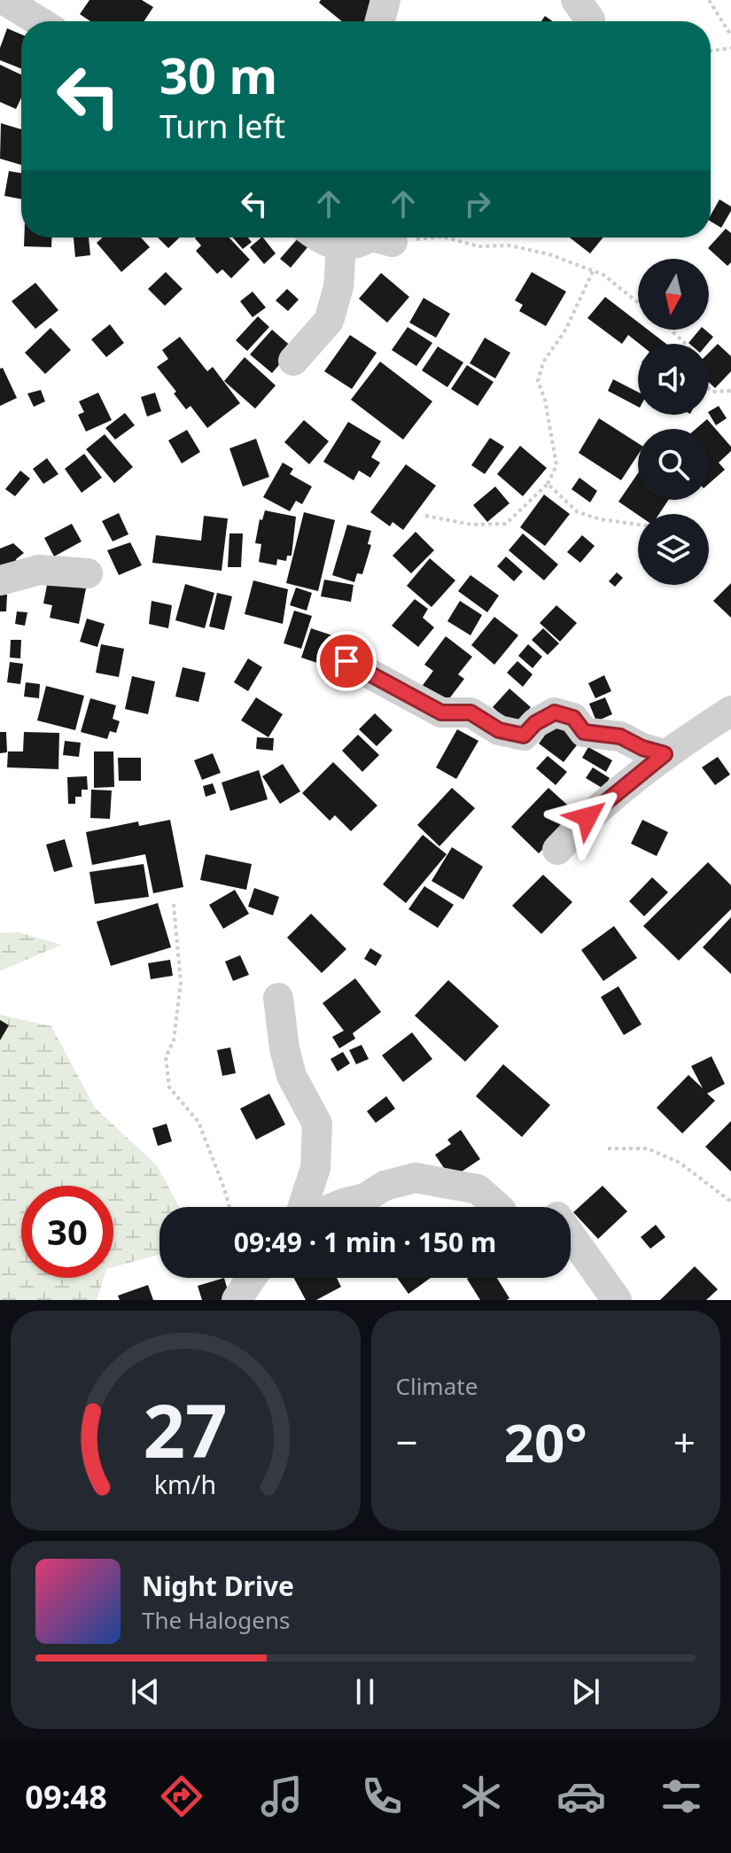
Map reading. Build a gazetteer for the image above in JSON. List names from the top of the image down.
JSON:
{
  "north": "bottom",
  "page": {
    "turn": ["30 m", "Turn left"],
    "limit": "30",
    "trip": "09:49 · 1 min · 150 m",
    "tile": "Climate",
    "heat": ["−", "20°", "+"],
    "song": ["Night Drive", "The Halogens"],
    "tabs": "09:48",
    "gauge": ["27", "km/h"]
  }
}
